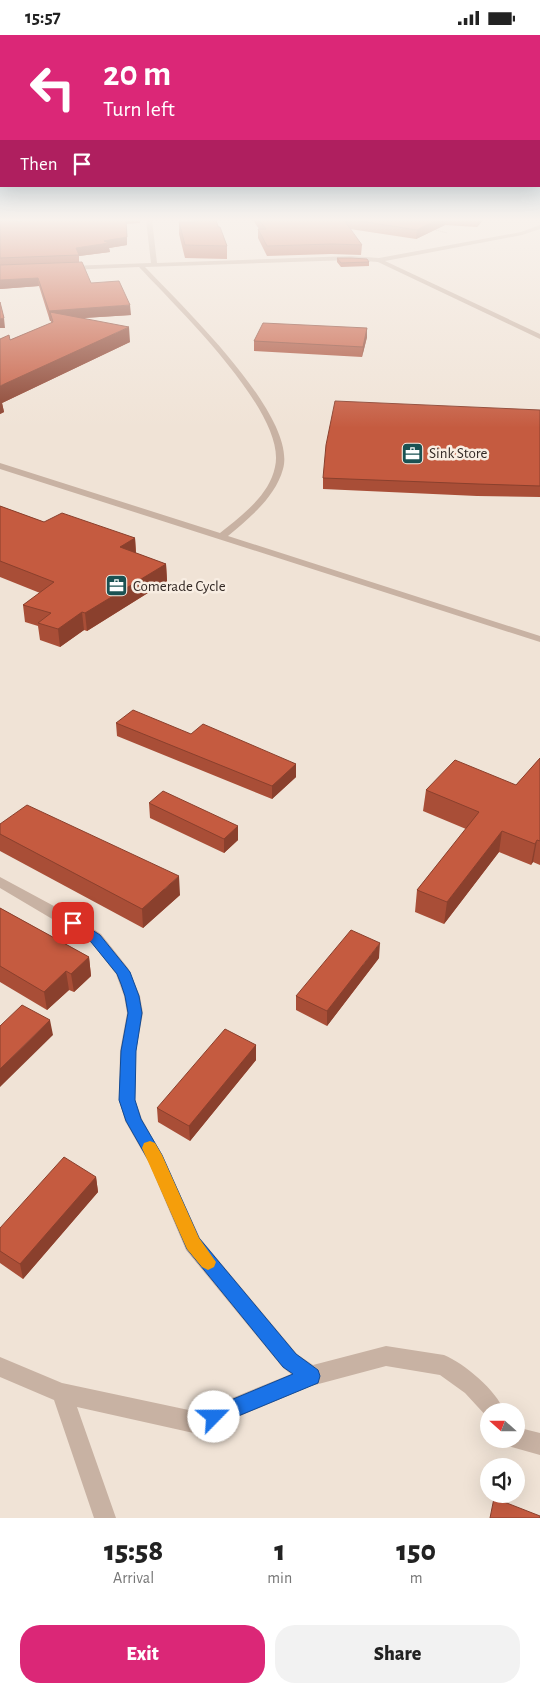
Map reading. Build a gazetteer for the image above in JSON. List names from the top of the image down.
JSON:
{
  "places": {
    "office": ["Sink Store", "Comerade Cycle"]
  },
  "north": "left",
  "page": {
    "status": "15:57",
    "turn": ["20 m", "Turn left"],
    "then": "Then",
    "eta": [
      "15:58",
      "Arrival",
      "1",
      "min",
      "150",
      "m"
    ],
    "buttons": ["Exit", "Share"]
  }
}
